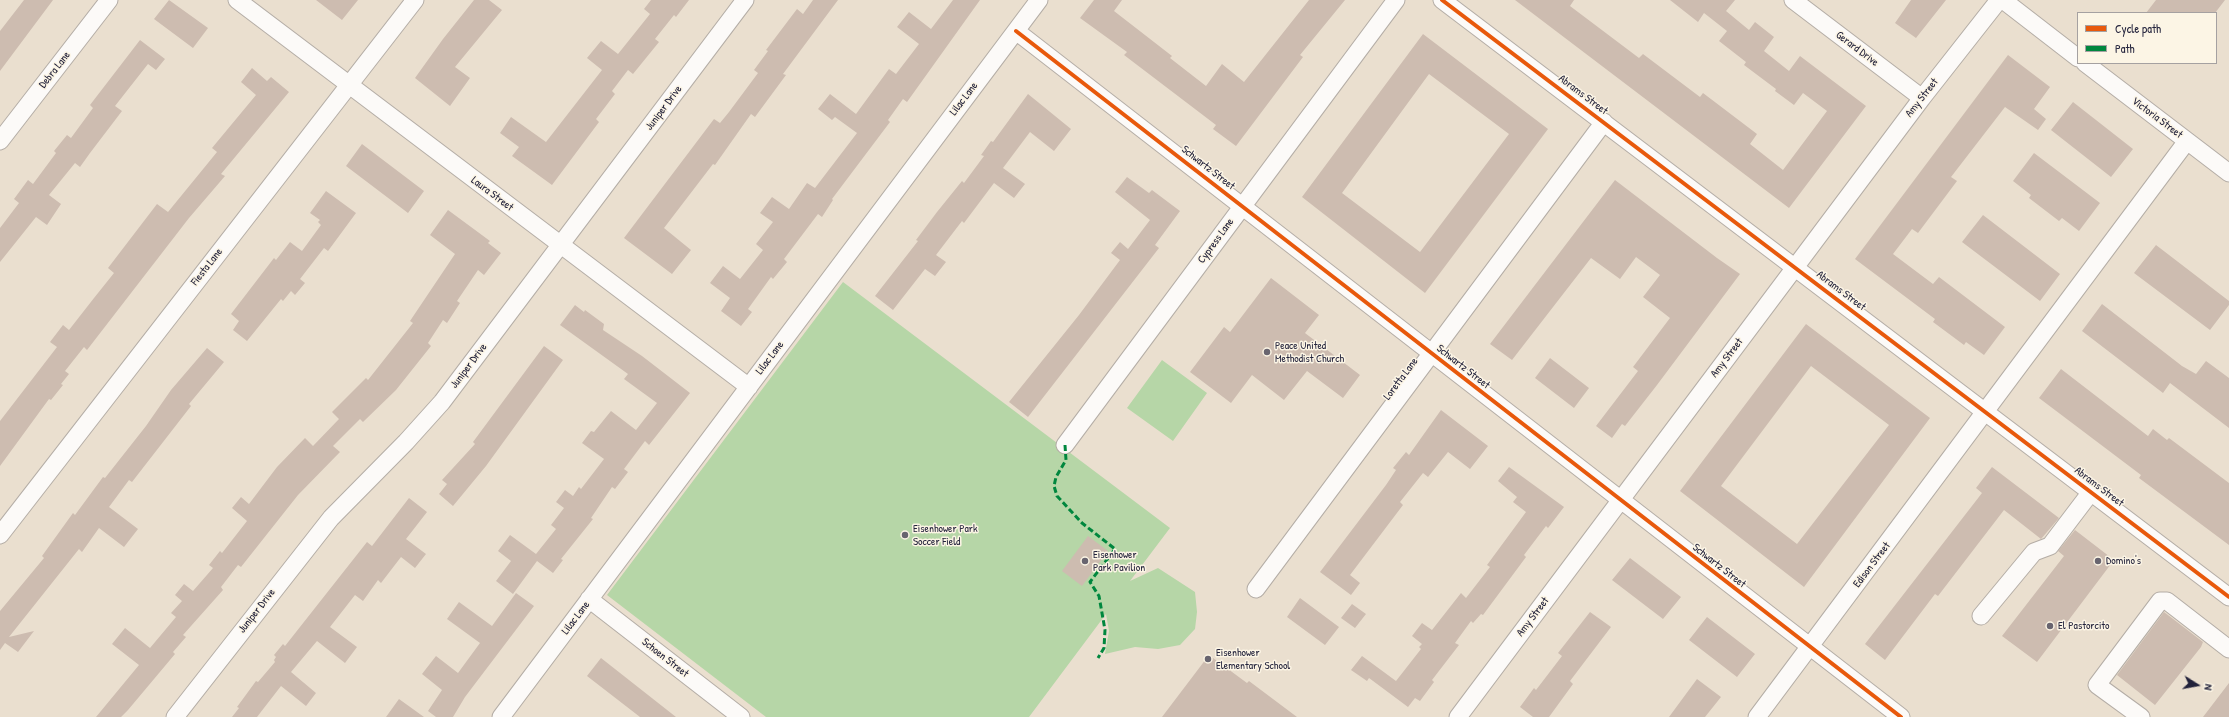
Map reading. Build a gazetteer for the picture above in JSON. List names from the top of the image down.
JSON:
{
  "streets": {
    "street": [
      "Gerard Drive",
      "Debra Lane",
      "Abrams Street",
      "Amy Street",
      "Lilac Lane",
      "Juniper Drive",
      "Victoria Street",
      "Schwartz Street",
      "Laura Street",
      "Cypress Lane",
      "Fiesta Lane",
      "Loretta Lane",
      "Edison Street",
      "Schoen Street"
    ]
  },
  "crossings": [
    ["Gerard Drive", "Amy Street"],
    ["Abrams Street", "Amy Street"],
    ["Abrams Street", "Loretta Lane"],
    ["Abrams Street", "Edison Street"],
    ["Amy Street", "Schwartz Street"],
    ["Lilac Lane", "Schwartz Street"],
    ["Lilac Lane", "Laura Street"],
    ["Lilac Lane", "Schoen Street"],
    ["Juniper Drive", "Laura Street"],
    ["Victoria Street", "Edison Street"],
    ["Schwartz Street", "Cypress Lane"],
    ["Schwartz Street", "Loretta Lane"],
    ["Schwartz Street", "Edison Street"],
    ["Laura Street", "Fiesta Lane"]
  ],
  "places": [
    "Peace United Methodist Church",
    "Eisenhower Park Soccer Field",
    "Eisenhower Park Pavilion",
    "Domino's",
    "El Pastorcito",
    "Eisenhower Elementary School"
  ],
  "legend": ["Cycle path", "Path"],
  "north": "right"
}
